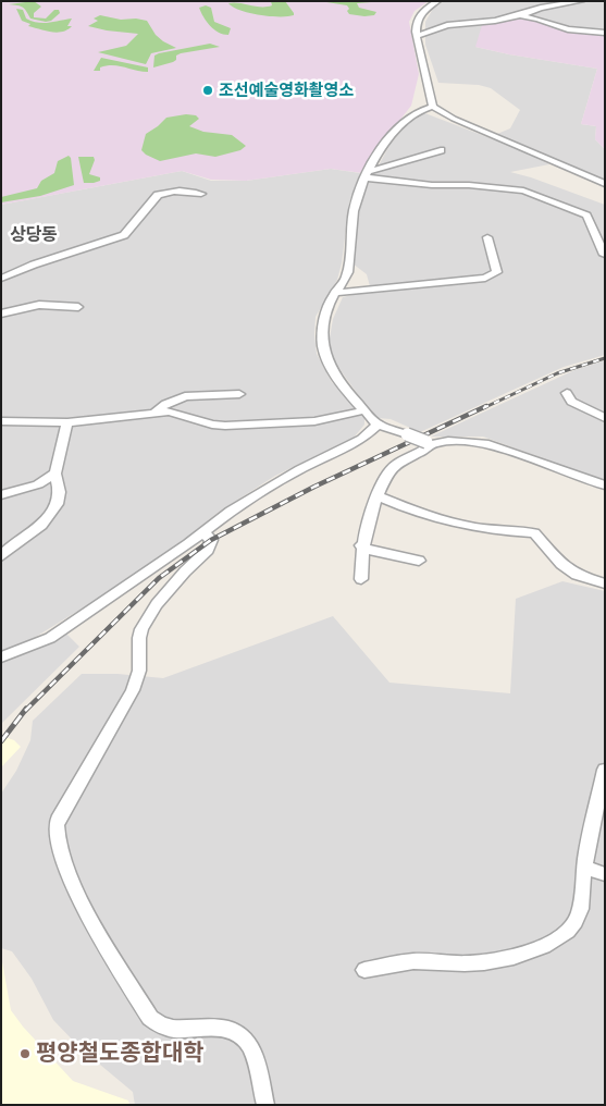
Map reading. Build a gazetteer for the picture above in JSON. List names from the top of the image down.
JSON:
{
  "districts": ["상당동"],
  "places": ["조선예술영화촬영소", "평양철도종합대학"]
}
